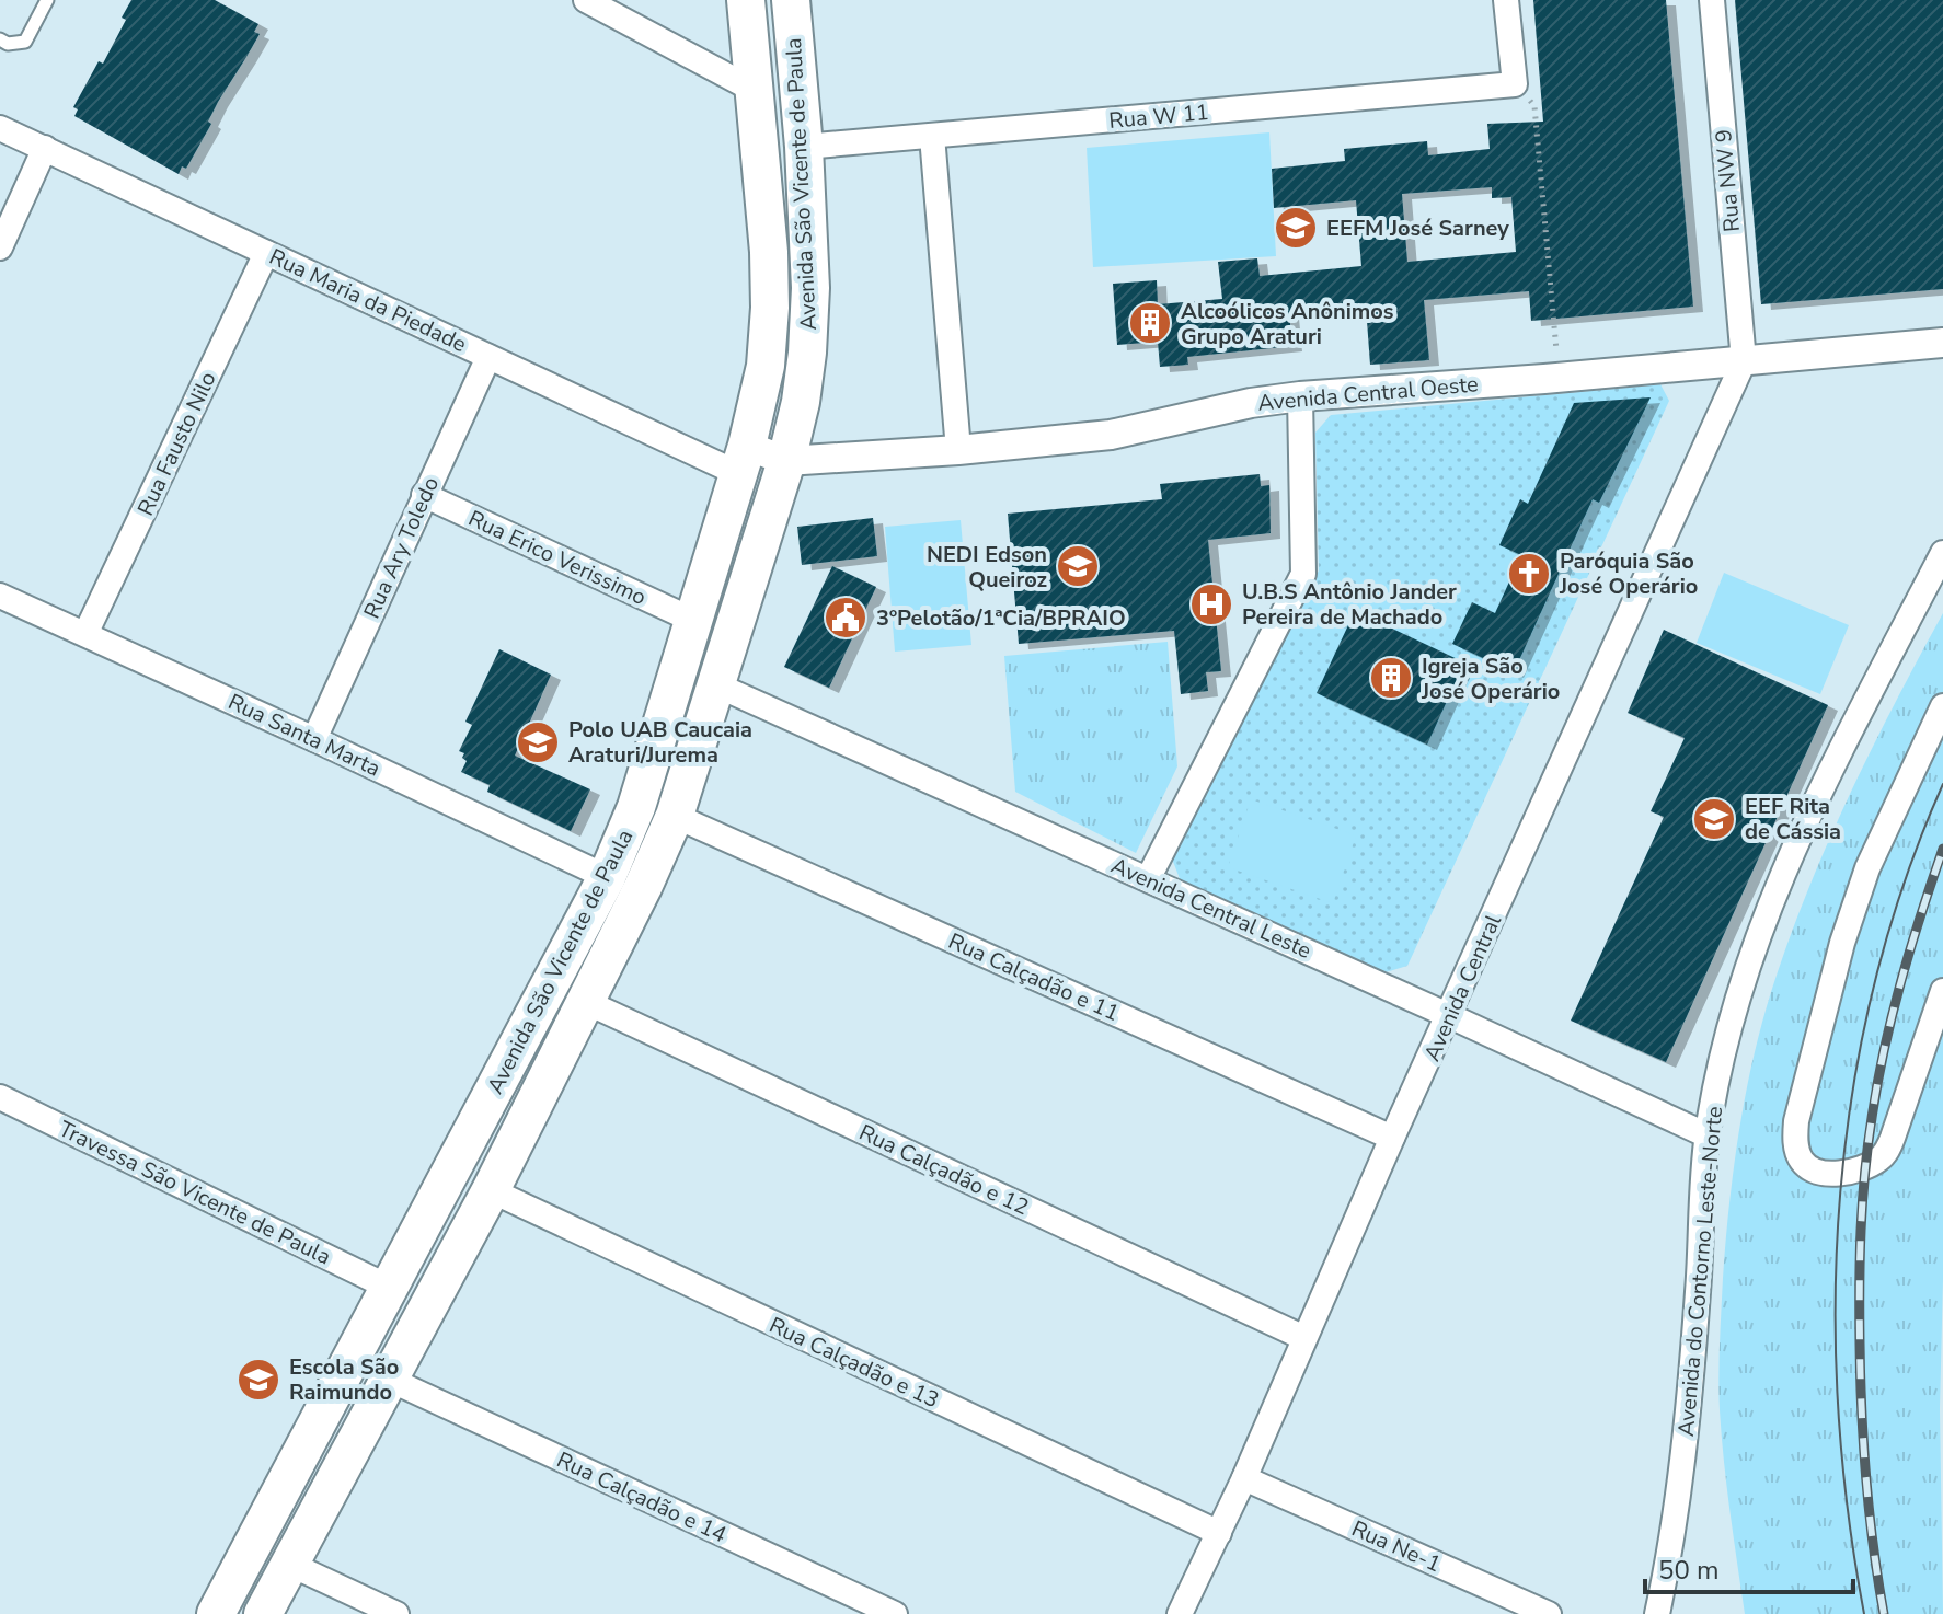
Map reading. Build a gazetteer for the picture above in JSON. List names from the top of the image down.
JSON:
{
  "streets": {
    "main road": ["Avenida São Vicente de Paula"],
    "street": [
      "Rua W 11",
      "Rua NW 9",
      "Rua Maria da Piedade",
      "Avenida Central Oeste",
      "Rua Fausto Nilo",
      "Rua Ary Toledo",
      "Rua Erico Verissimo",
      "Rua Santa Marta",
      "Avenida Central Leste",
      "Rua Calçadão e 11",
      "Avenida Central",
      "Rua Calçadão e 12",
      "Travessa São Vicente de Paula",
      "Avenida do Contorno Leste-Norte",
      "Rua Calçadão e 13",
      "Rua Calçadão e 14",
      "Rua Ne-1"
    ]
  },
  "crossings": [
    ["Rua W 11", "Avenida São Vicente de Paula"],
    ["Rua NW 9", "Avenida Central Oeste"],
    ["Rua NW 9", "Avenida Central"],
    ["Avenida São Vicente de Paula", "Rua Maria da Piedade"],
    ["Avenida São Vicente de Paula", "Avenida Central Oeste"],
    ["Avenida São Vicente de Paula", "Rua Erico Verissimo"],
    ["Avenida São Vicente de Paula", "Rua Santa Marta"],
    ["Avenida São Vicente de Paula", "Avenida Central Leste"],
    ["Avenida São Vicente de Paula", "Rua Calçadão e 11"],
    ["Avenida São Vicente de Paula", "Rua Calçadão e 12"],
    ["Avenida São Vicente de Paula", "Travessa São Vicente de Paula"],
    ["Avenida São Vicente de Paula", "Rua Calçadão e 13"],
    ["Avenida São Vicente de Paula", "Rua Calçadão e 14"],
    ["Rua Maria da Piedade", "Avenida Central Oeste"],
    ["Rua Maria da Piedade", "Rua Fausto Nilo"],
    ["Rua Maria da Piedade", "Rua Ary Toledo"],
    ["Avenida Central Oeste", "Avenida Central"],
    ["Rua Fausto Nilo", "Rua Santa Marta"],
    ["Rua Ary Toledo", "Rua Erico Verissimo"],
    ["Rua Ary Toledo", "Rua Santa Marta"],
    ["Avenida Central Leste", "Avenida Central"],
    ["Avenida Central Leste", "Avenida do Contorno Leste-Norte"],
    ["Rua Calçadão e 11", "Avenida Central"],
    ["Avenida Central", "Rua Calçadão e 12"],
    ["Avenida Central", "Rua Calçadão e 13"],
    ["Avenida Central", "Rua Ne-1"]
  ],
  "places": {
    "school or university": [
      "EEFM José Sarney",
      "NEDI Edson Queiroz",
      "Polo UAB Caucaia Araturi/Jurema",
      "EEF Rita de Cássia",
      "Escola São Raimundo"
    ],
    "building": ["Alcoólicos Anônimos Grupo Araturi", "Igreja São José Operário"],
    "church": ["Paróquia São José Operário"],
    "hospital": ["U.B.S Antônio Jander Pereira de Machado"],
    "public building": ["3ºPelotão/1ªCia/BPRAIO"]
  },
  "scale_bar": "50 m"
}
